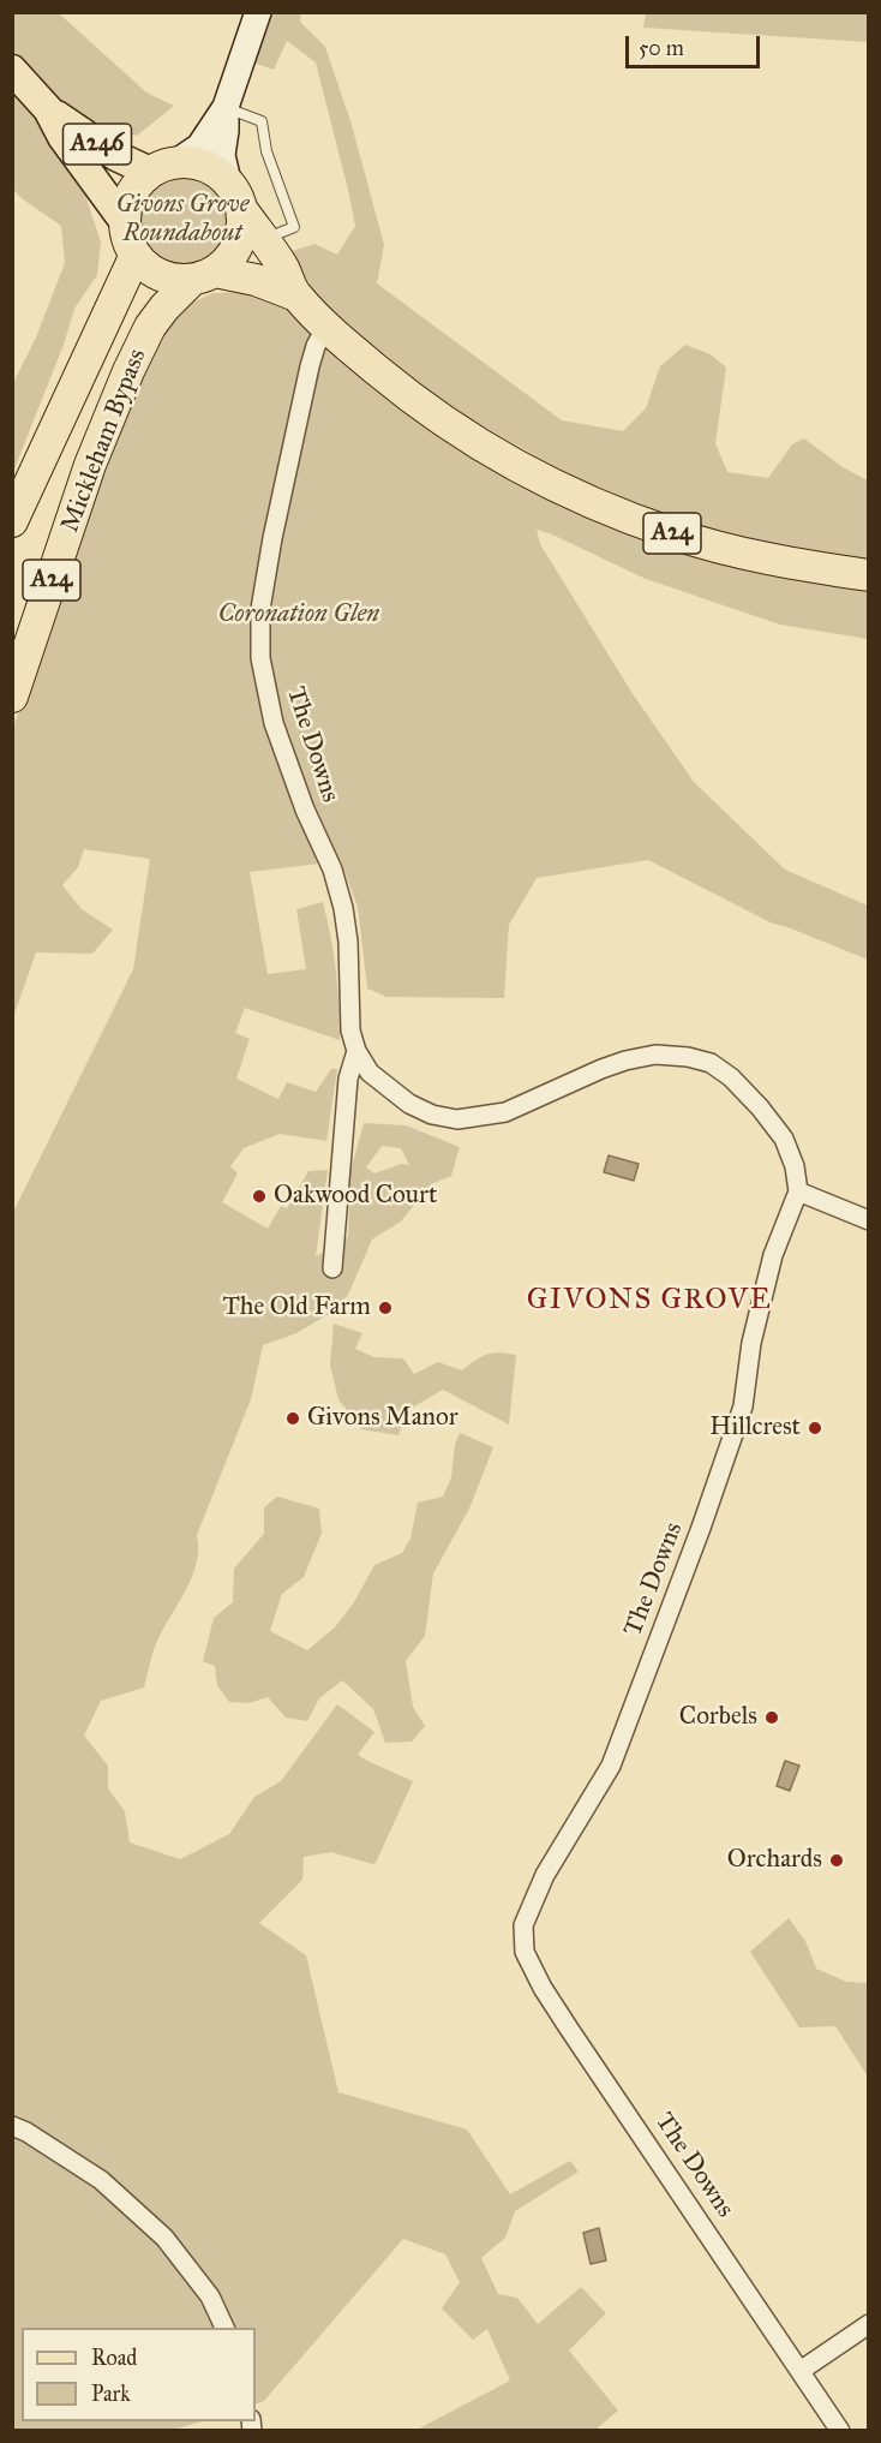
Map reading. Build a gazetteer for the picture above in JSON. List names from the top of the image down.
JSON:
{
  "streets": {
    "highway": ["Mickleham Bypass", "A24"],
    "main road": ["A246"],
    "street": ["The Downs"]
  },
  "crossings": [
    ["A246", "Mickleham Bypass"],
    ["A246", "A24"],
    ["Mickleham Bypass", "A24"],
    ["A24", "The Downs"]
  ],
  "districts": ["GIVONS GROVE"],
  "parks": ["Givons Grove Roundabout", "Coronation Glen"],
  "places": [
    "Oakwood Court",
    "The Old Farm",
    "Givons Manor",
    "Hillcrest",
    "Corbels",
    "Orchards"
  ],
  "legend": ["Road", "Park"],
  "scale_bar": "50 m"
}
